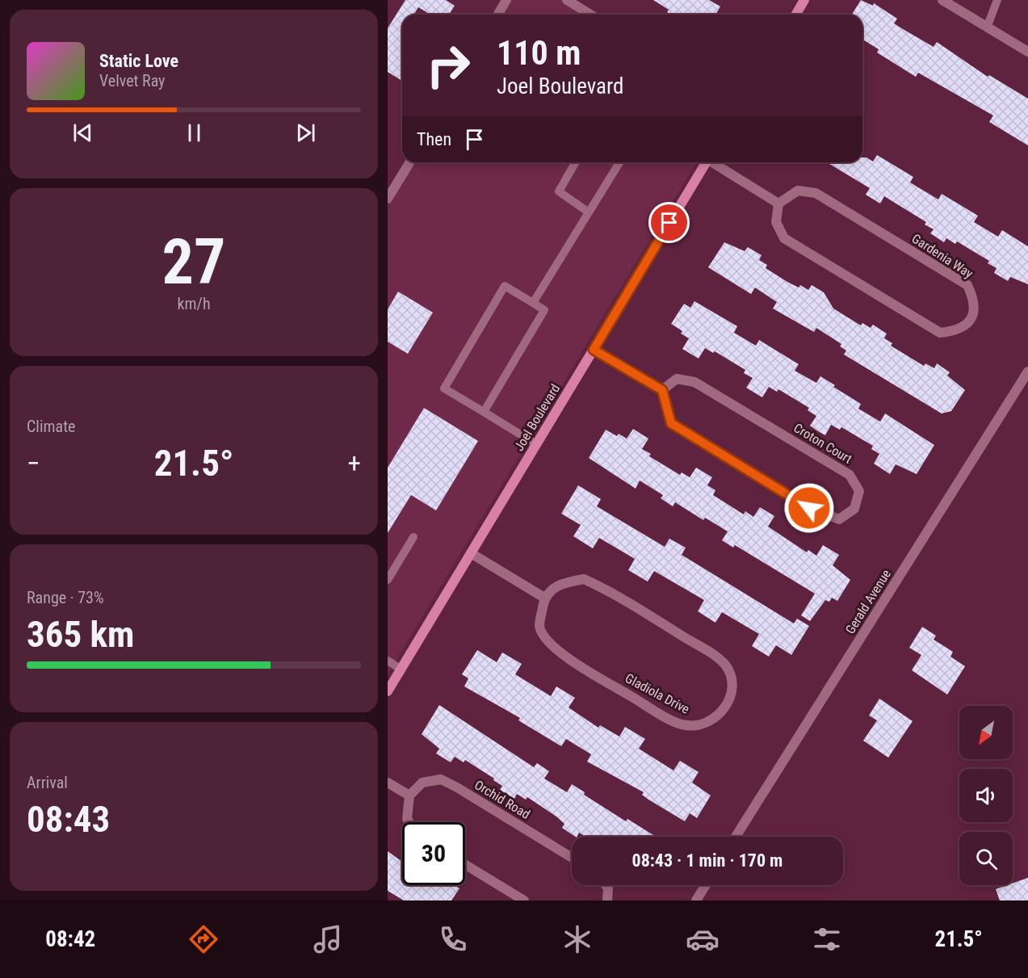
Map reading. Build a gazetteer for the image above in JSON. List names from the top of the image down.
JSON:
{
  "streets": {
    "main road": ["Joel Boulevard"],
    "street": [
      "Gardenia Way",
      "Croton Court",
      "Gerald Avenue",
      "Gladiola Drive",
      "Orchid Road"
    ]
  },
  "north": "bottom left",
  "page": {
    "turn": ["110 m", "Joel Boulevard"],
    "song": ["Static Love", "Velvet Ray"],
    "then": "Then",
    "tile": [
      ["27", "km/h"],
      "Climate",
      ["Range · 73%", "365 km"],
      ["Arrival", "08:43"]
    ],
    "heat": ["−", "21.5°", "+"],
    "limit": "30",
    "trip": "08:43 · 1 min · 170 m",
    "tabs": ["08:42", "21.5°"]
  }
}
